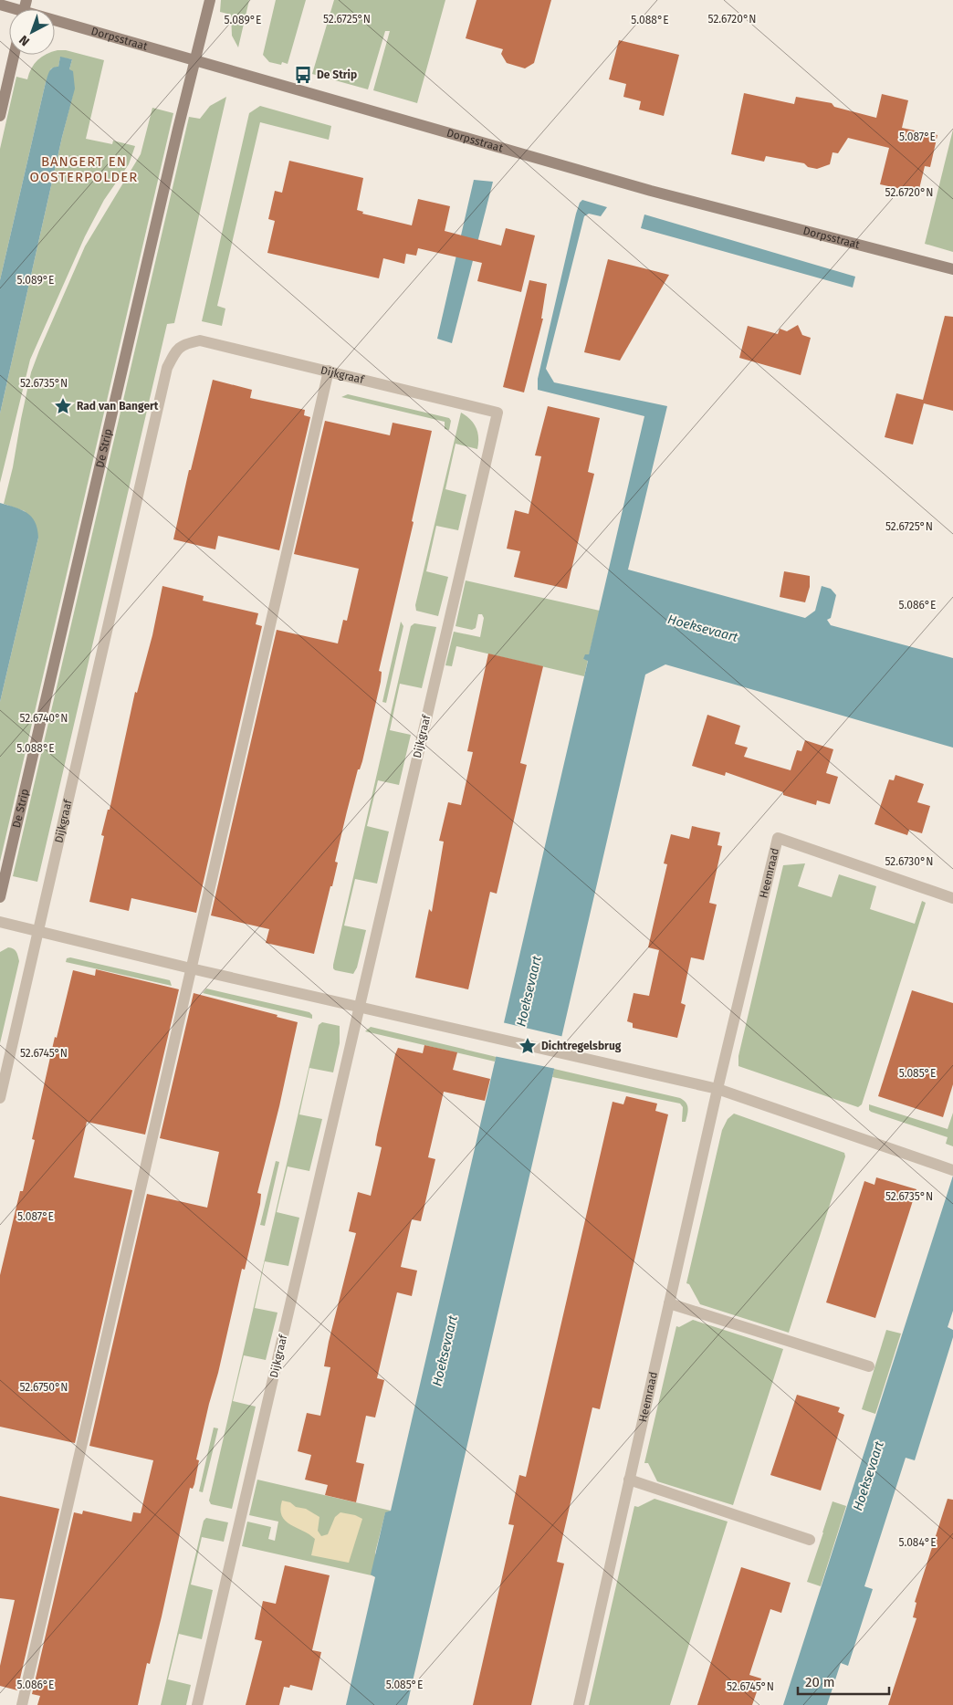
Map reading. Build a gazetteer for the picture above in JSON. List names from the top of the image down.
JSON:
{
  "streets": {
    "street": [
      "Dorpsstraat",
      "Dijkgraaf",
      "De Strip",
      "Heemraad"
    ]
  },
  "crossings": [
    ["Dorpsstraat", "De Strip"]
  ],
  "districts": ["BANGERT EN OOSTERPOLDER"],
  "water": ["Hoeksevaart"],
  "places": {
    "bus stop": ["De Strip"],
    "place": ["Rad van Bangert", "Dichtregelsbrug"]
  },
  "scale_bar": "20 m",
  "north": "bottom left",
  "coordinates": [
    "52.6725°N",
    "52.6720°N",
    "5.089°E",
    "5.088°E",
    "5.087°E",
    "52.6735°N",
    "5.086°E",
    "52.6740°N",
    "52.6730°N",
    "52.6745°N",
    "5.085°E",
    "52.6750°N",
    "5.084°E"
  ]
}
